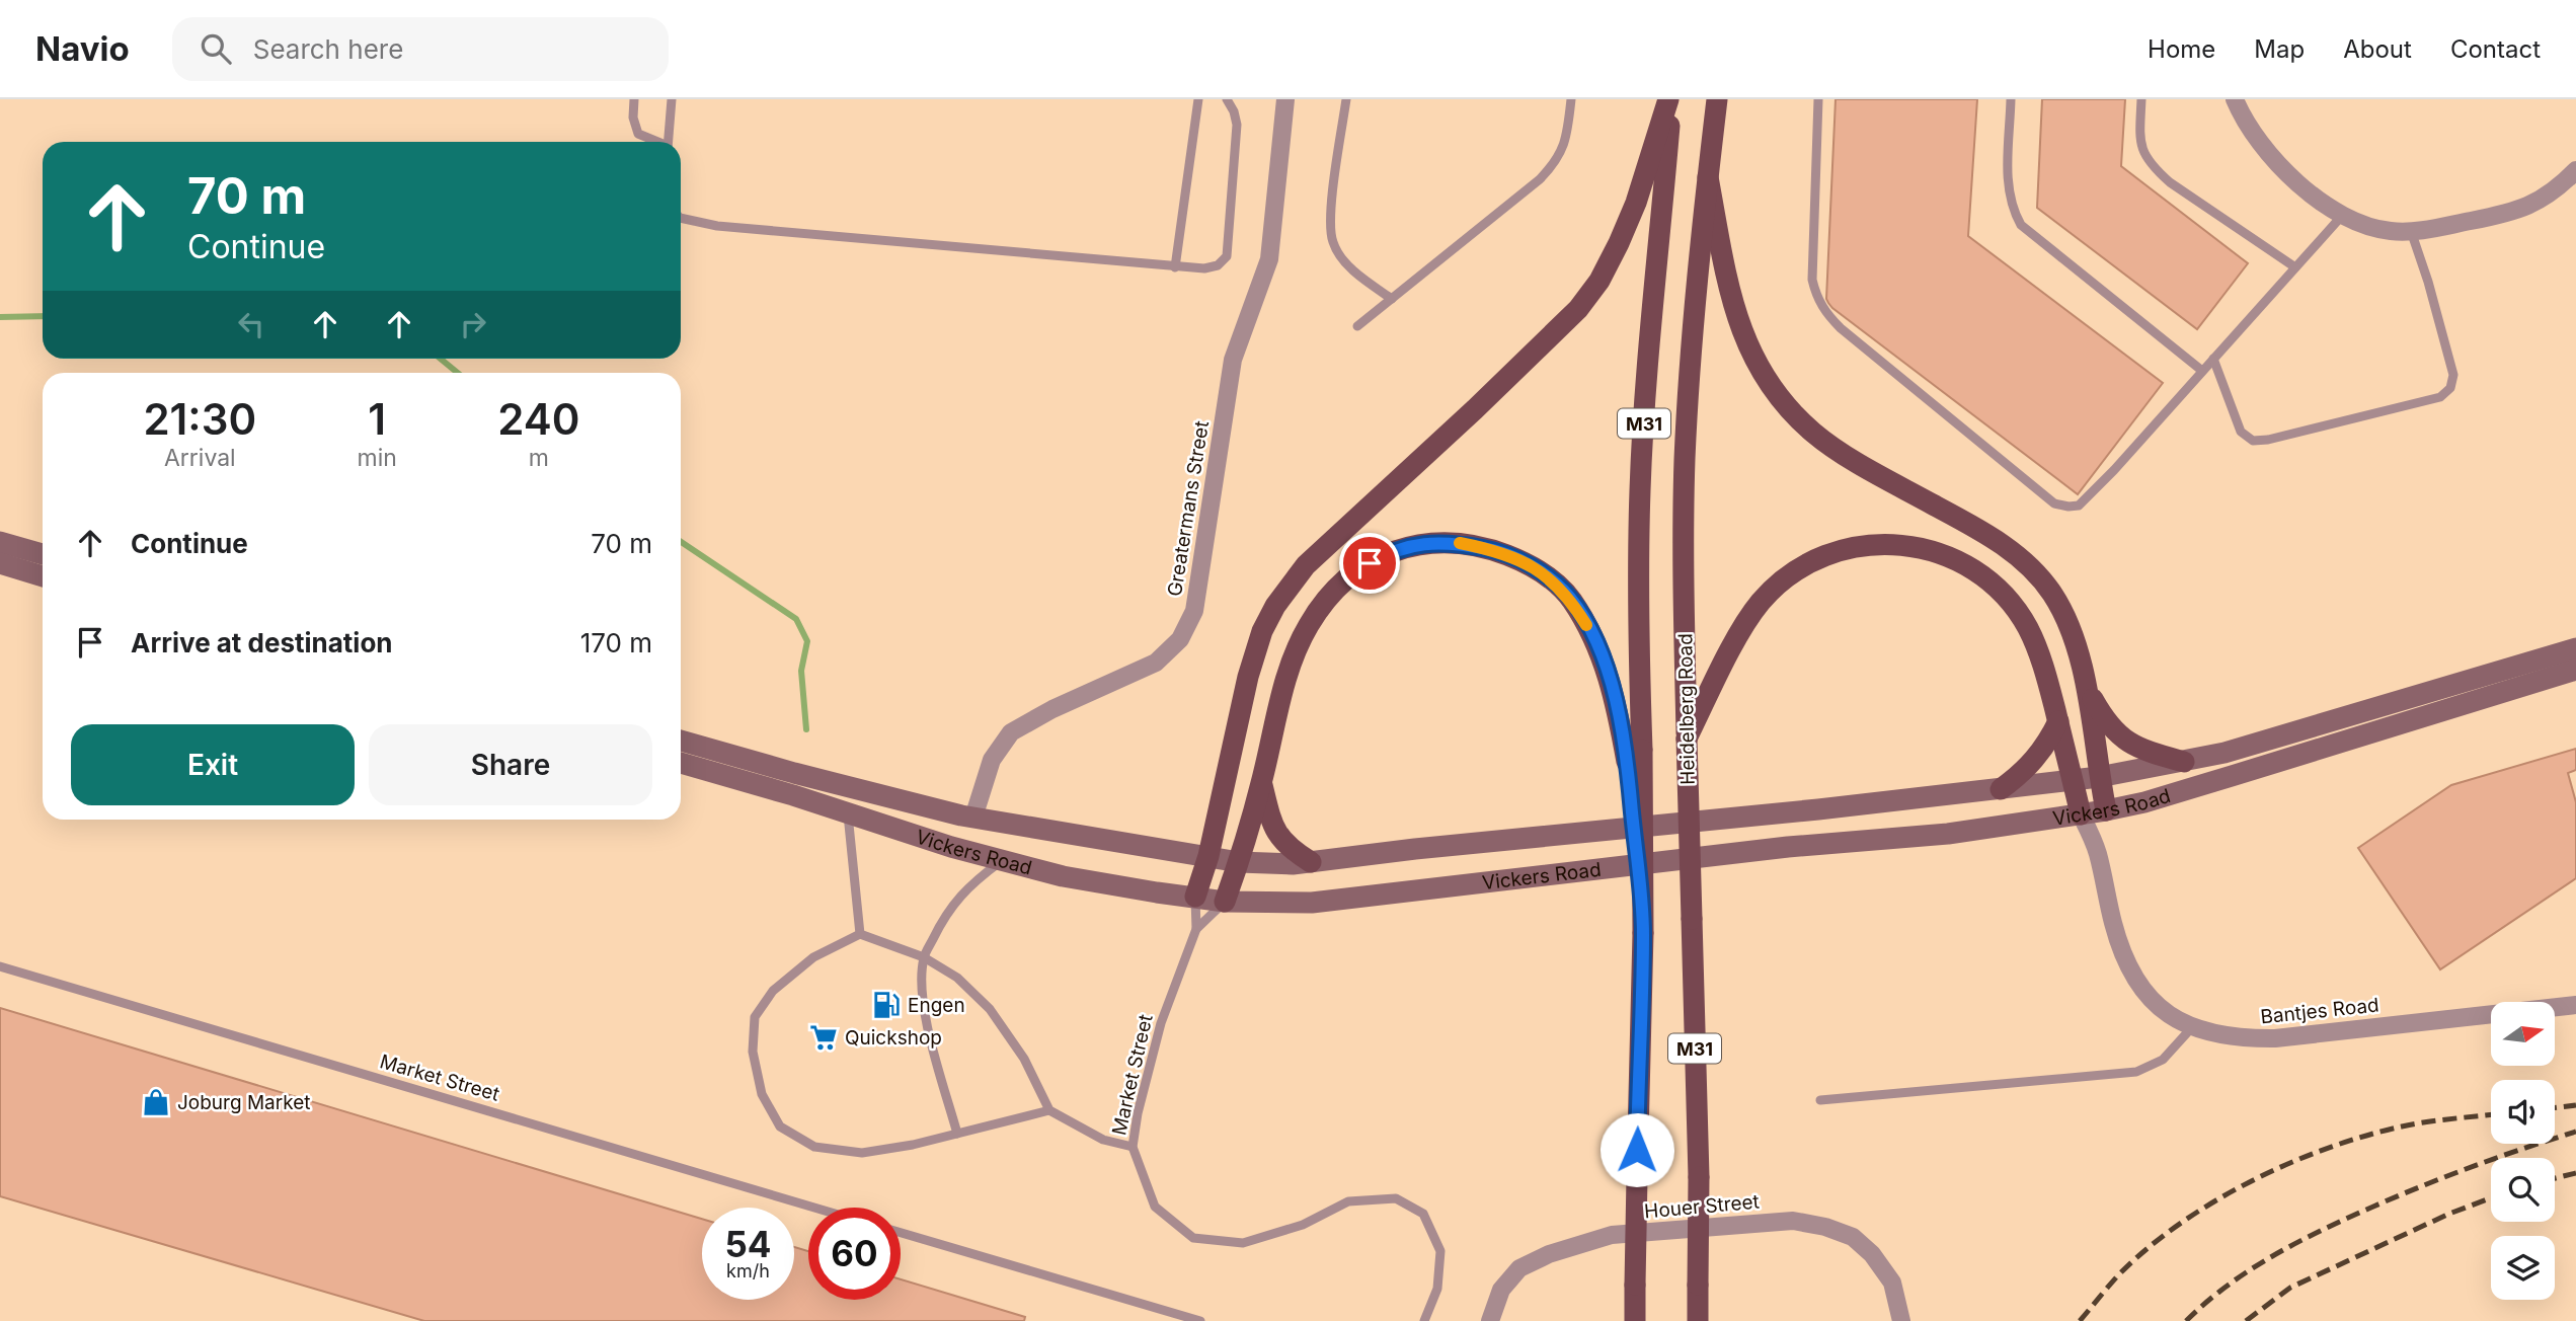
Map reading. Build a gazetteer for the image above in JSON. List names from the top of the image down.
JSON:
{
  "streets": {
    "main road": ["M31", "Heidelberg Road", "Vickers Road"],
    "street": ["Greatermans Street", "Bantjes Road", "Houer Street"],
    "lane": ["Market Street"]
  },
  "crossings": [
    ["Greatermans Street", "Vickers Road"],
    ["Vickers Road", "Bantjes Road"],
    ["Vickers Road", "Market Street"]
  ],
  "places": {
    "fuel station": ["Engen"],
    "supermarket": ["Quickshop"],
    "shop": ["Joburg Market"]
  },
  "north": "right",
  "page": {
    "header": "Navio",
    "search": "Search here",
    "nav": [
      "Home",
      "Map",
      "About",
      "Contact"
    ],
    "turn": ["70 m", "Continue"],
    "eta": [
      "21:30",
      "Arrival",
      "1",
      "min",
      "240",
      "m"
    ],
    "list": [
      {
        "name": "Continue",
        "value": "70 m"
      },
      {
        "name": "Arrive at destination",
        "value": "170 m"
      }
    ],
    "buttons": ["Exit", "Share"],
    "speed": "54 km/h",
    "limit": "60"
  }
}
